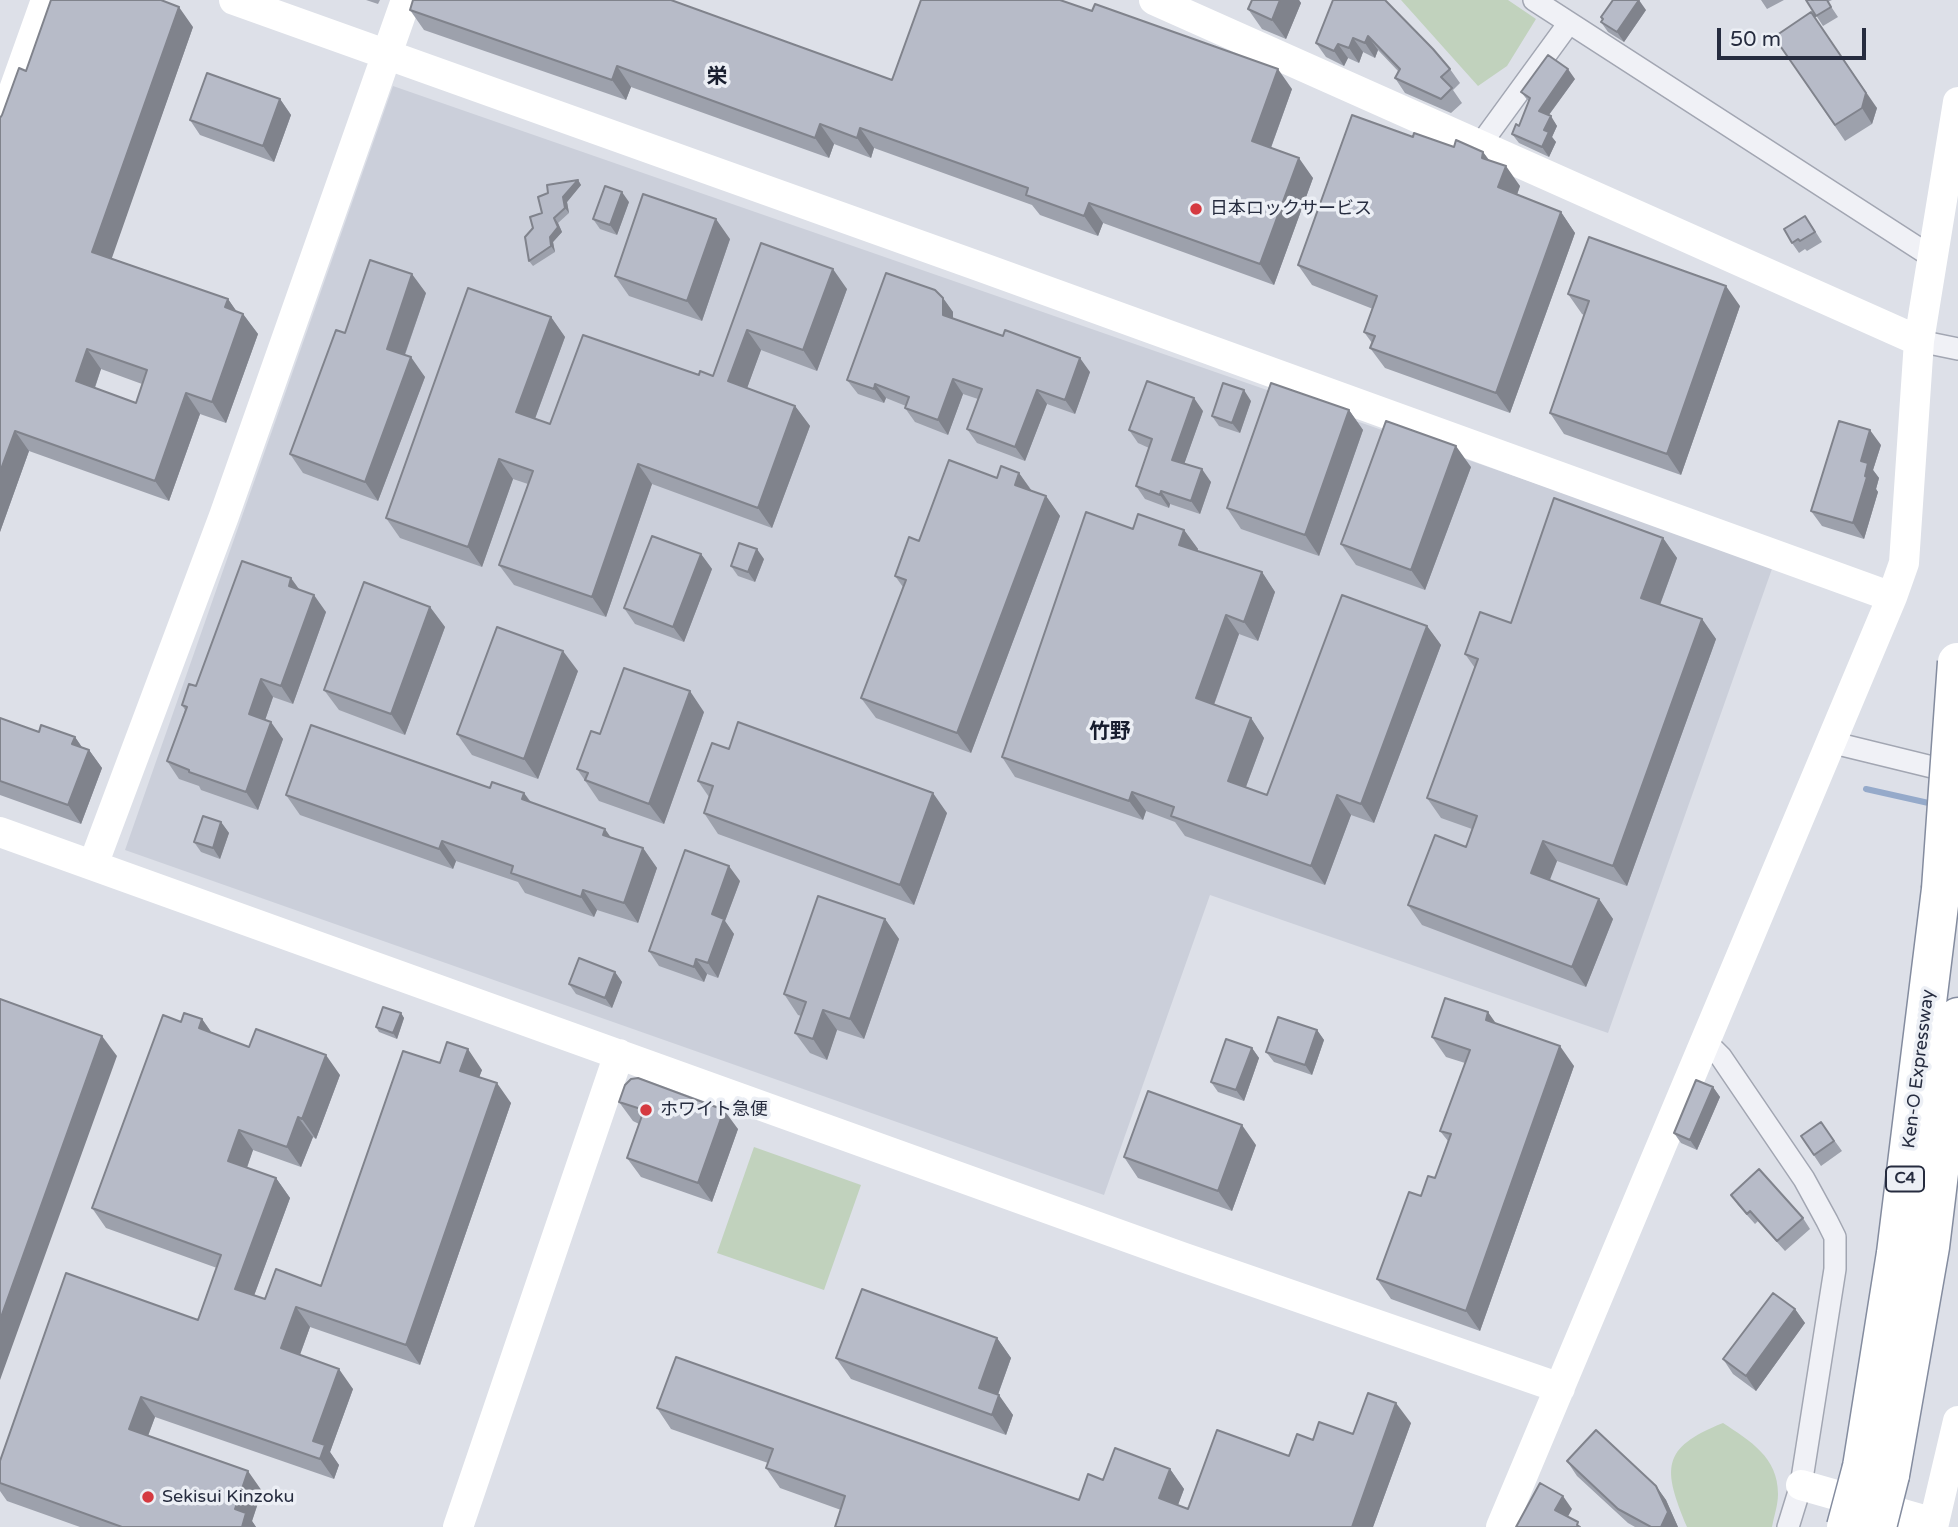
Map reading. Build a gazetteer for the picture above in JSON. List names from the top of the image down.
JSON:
{
  "streets": {
    "highway": ["Ken-O Expressway", "C4"]
  },
  "districts": ["栄", "竹野"],
  "places": ["日本ロックサービス", "ホワイト急便", "Sekisui Kinzoku"],
  "scale_bar": "50 m"
}
